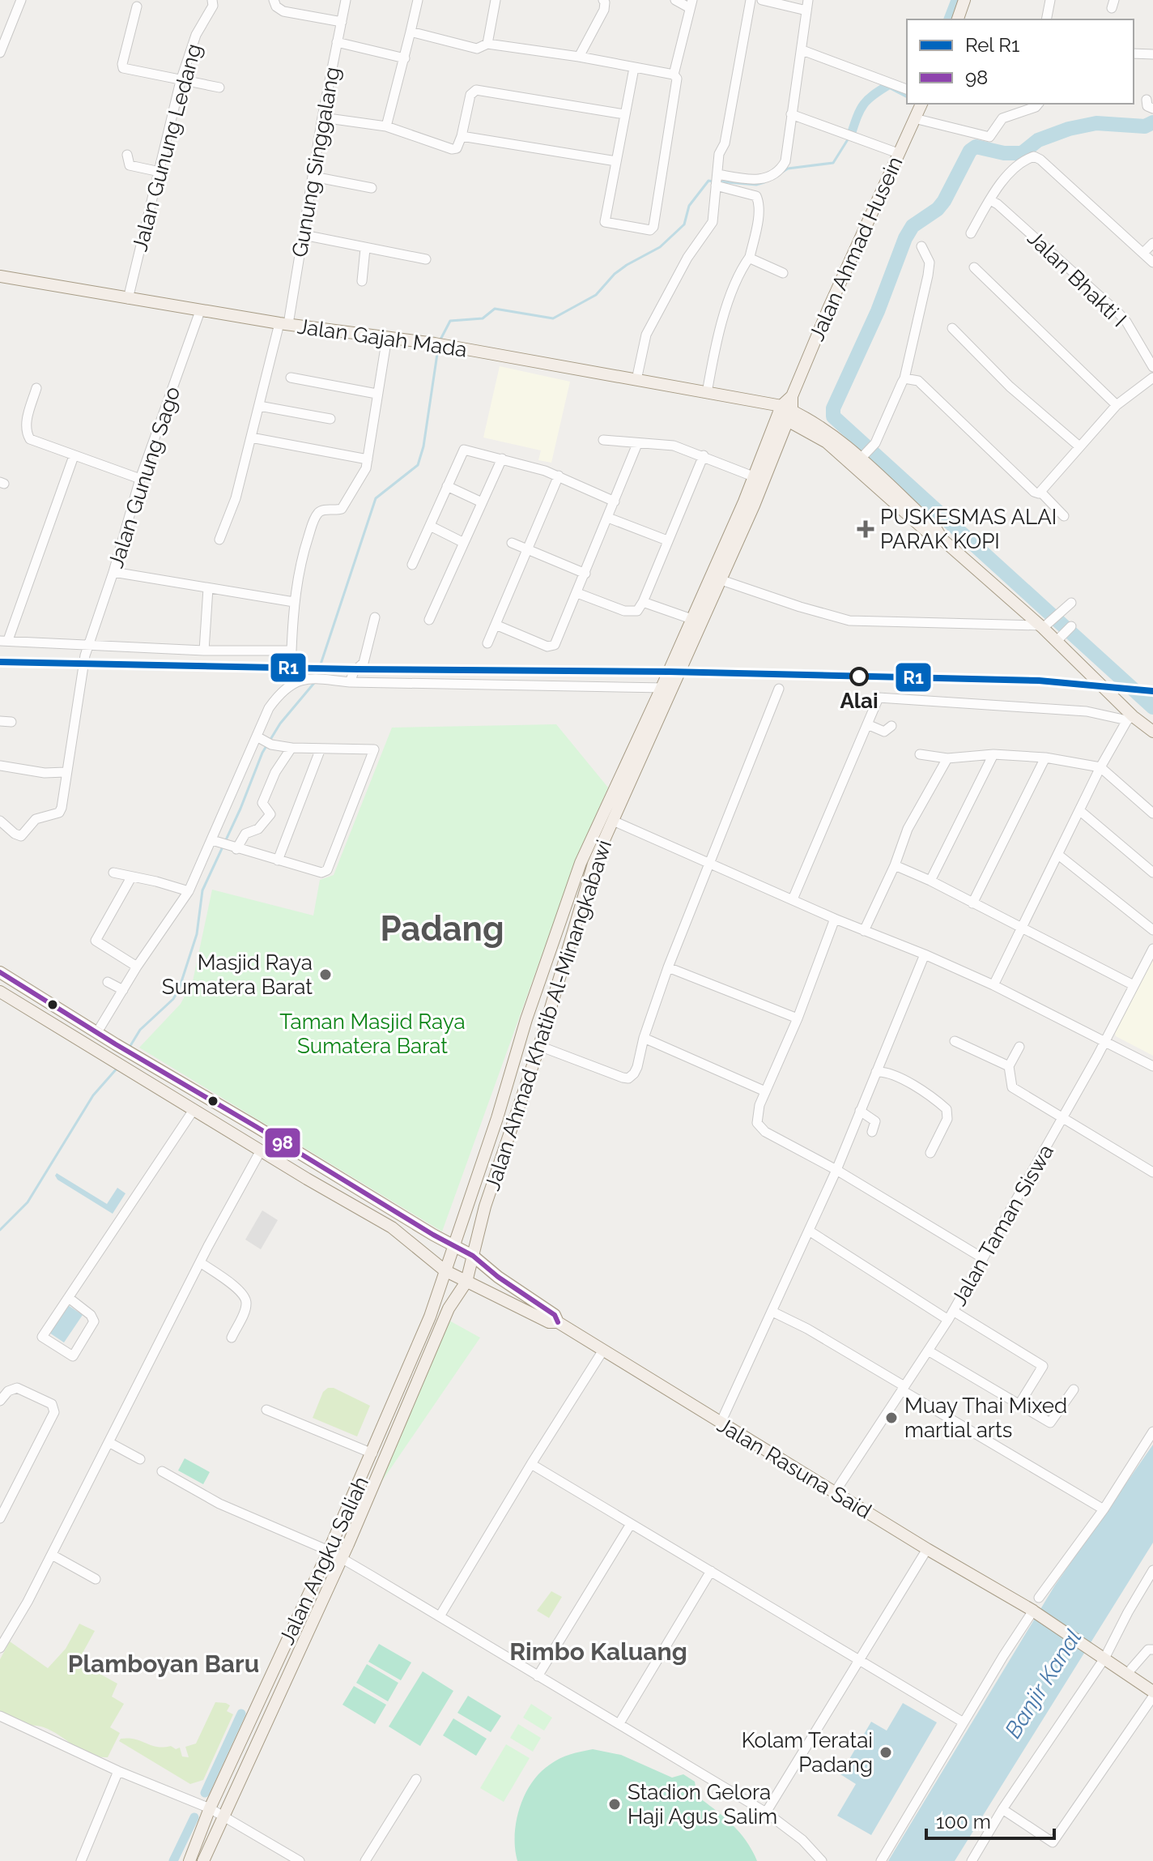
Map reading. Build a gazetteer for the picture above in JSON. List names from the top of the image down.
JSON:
{
  "streets": {
    "main road": [
      "Jalan Ahmad Husein",
      "Jalan Gajah Mada",
      "Jalan Ahmad Khatib Al-Minangkabawi",
      "Jalan Rasuna Said",
      "Jalan Angku Saliah"
    ],
    "street": [
      "Jalan Gunung Ledang",
      "Gunung Singgalang",
      "Jalan Bhakti I",
      "Jalan Gunung Sago",
      "Jalan Taman Siswa"
    ]
  },
  "crossings": [
    ["Jalan Gunung Ledang", "Jalan Gajah Mada"],
    ["Gunung Singgalang", "Jalan Gajah Mada"],
    ["Jalan Ahmad Husein", "Jalan Gajah Mada"],
    ["Jalan Ahmad Husein", "Jalan Ahmad Khatib Al-Minangkabawi"],
    ["Jalan Gajah Mada", "Jalan Gunung Sago"],
    ["Jalan Gajah Mada", "Jalan Ahmad Khatib Al-Minangkabawi"],
    ["Jalan Ahmad Khatib Al-Minangkabawi", "Jalan Angku Saliah"],
    ["Jalan Taman Siswa", "Jalan Rasuna Said"]
  ],
  "districts": ["Padang", "Rimbo Kaluang", "Plamboyan Baru"],
  "water": ["Banjir Kanal"],
  "parks": ["Taman Masjid Raya Sumatera Barat"],
  "places": {
    "health": ["PUSKESMAS ALAI PARAK KOPI"],
    "other": [
      "Alai",
      "Masjid Raya Sumatera Barat",
      "Muay Thai Mixed martial arts",
      "Kolam Teratai Padang",
      "Stadion Gelora Haji Agus Salim"
    ]
  },
  "lines": ["rail line R1", "transit line 98"],
  "legend": ["Rel R1", "98"],
  "scale_bar": "100 m"
}
